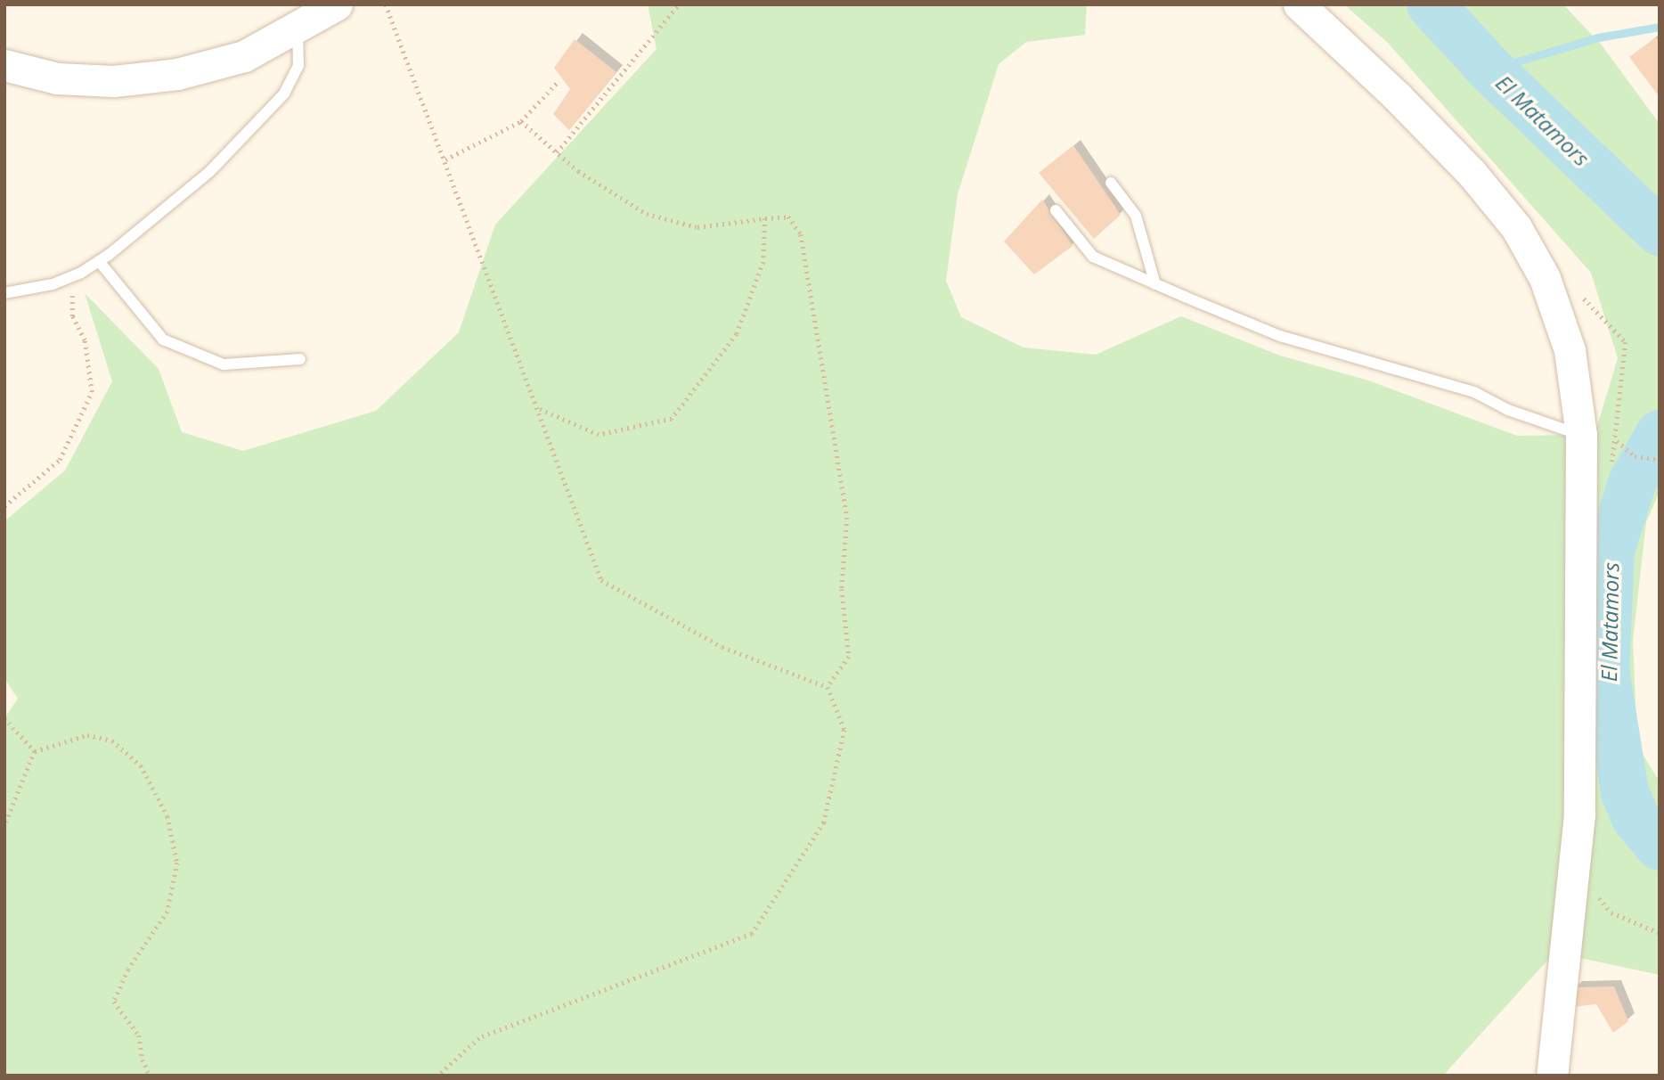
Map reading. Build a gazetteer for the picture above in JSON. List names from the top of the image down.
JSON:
{
  "water": ["El Matamors"]
}
